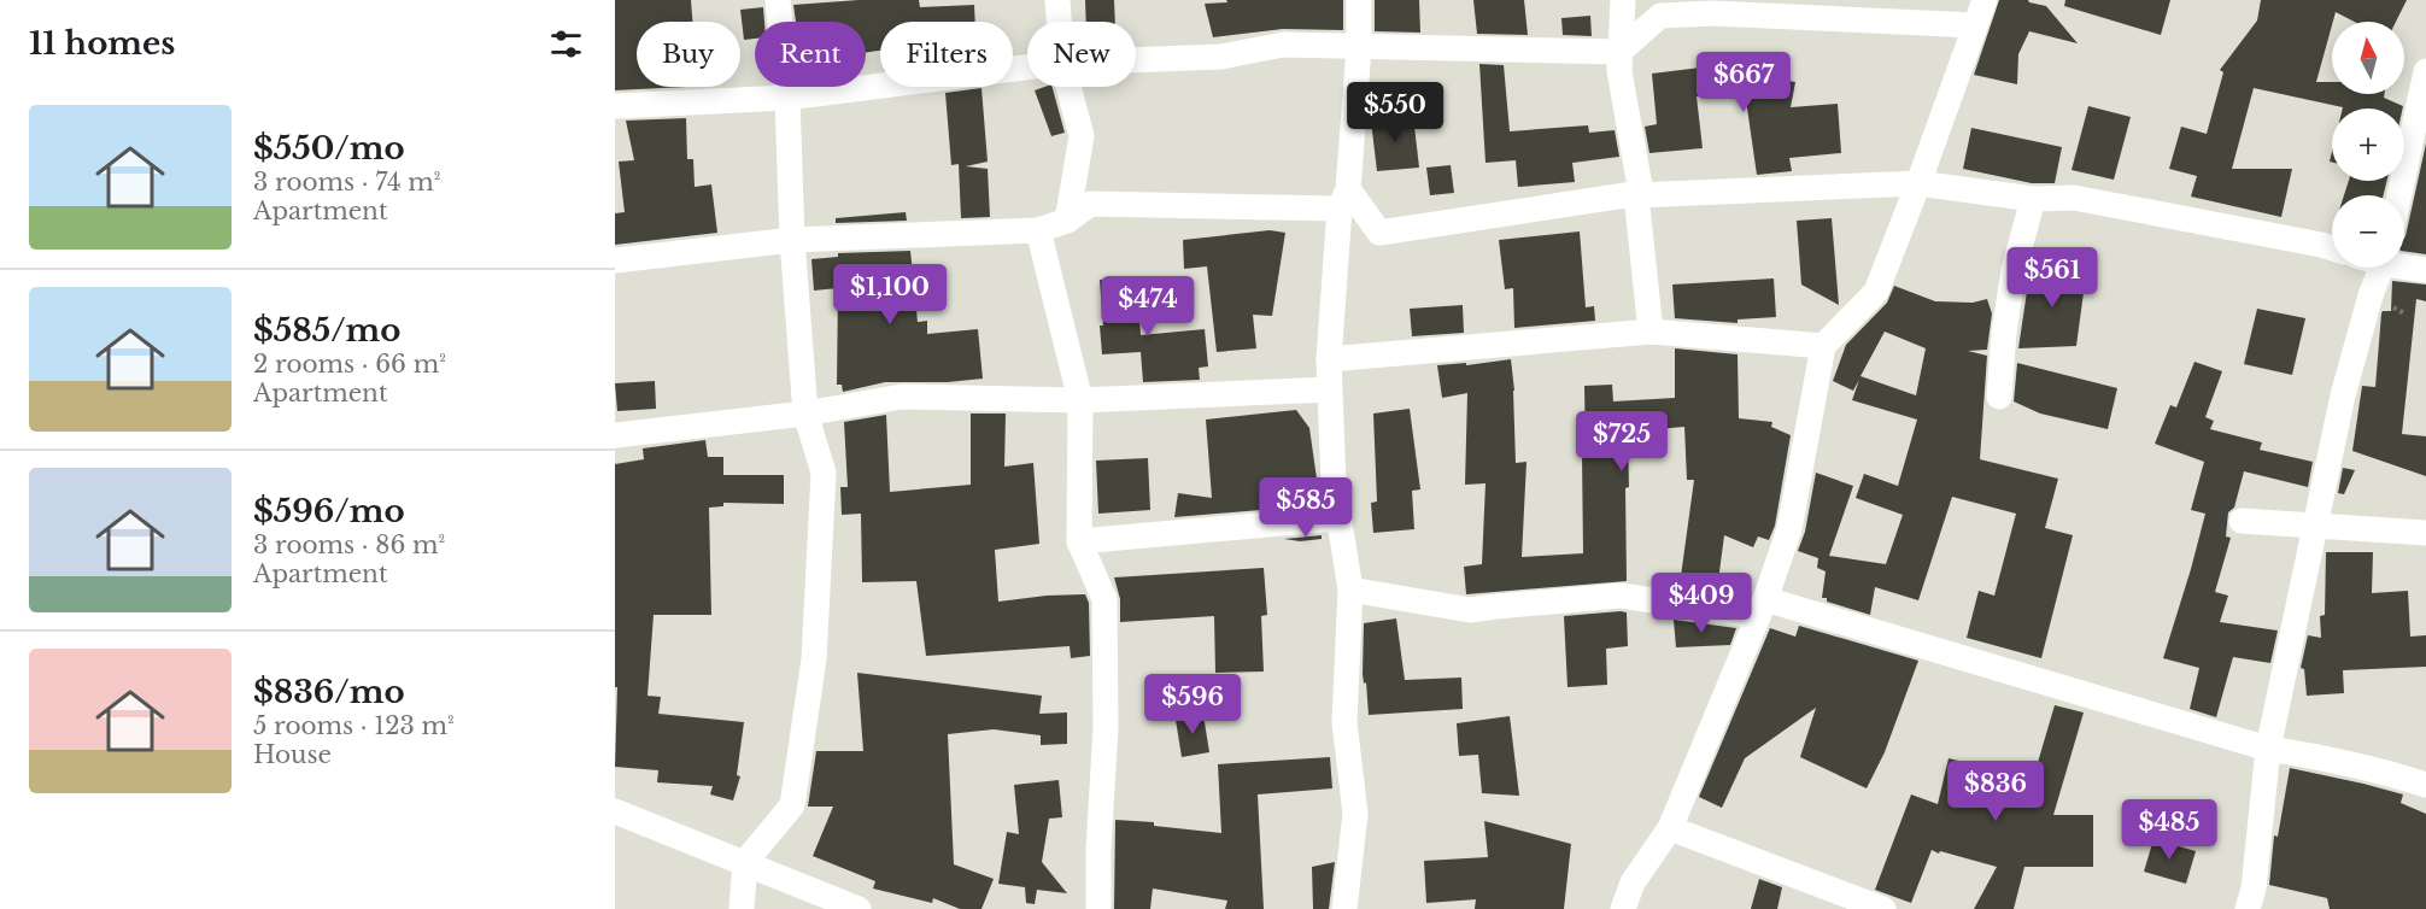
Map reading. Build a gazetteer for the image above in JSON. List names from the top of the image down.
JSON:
{
  "north": "top",
  "page": {
    "heading": "11 homes",
    "map_buttons": ["+", "−"],
    "chip": [
      "Buy",
      "Rent",
      "Filters",
      "New"
    ],
    "price": [
      "$667",
      "$550",
      "$561",
      "$1,100",
      "$474",
      "$725",
      "$585",
      "$409",
      "$596",
      "$836",
      "$485"
    ],
    "list": [
      {
        "name": "$550/mo",
        "note": "3 rooms · 74 m² · Apartment"
      },
      {
        "name": "$585/mo",
        "note": "2 rooms · 66 m² · Apartment"
      },
      {
        "name": "$596/mo",
        "note": "3 rooms · 86 m² · Apartment"
      },
      {
        "name": "$836/mo",
        "note": "5 rooms · 123 m² · House"
      }
    ]
  }
}
